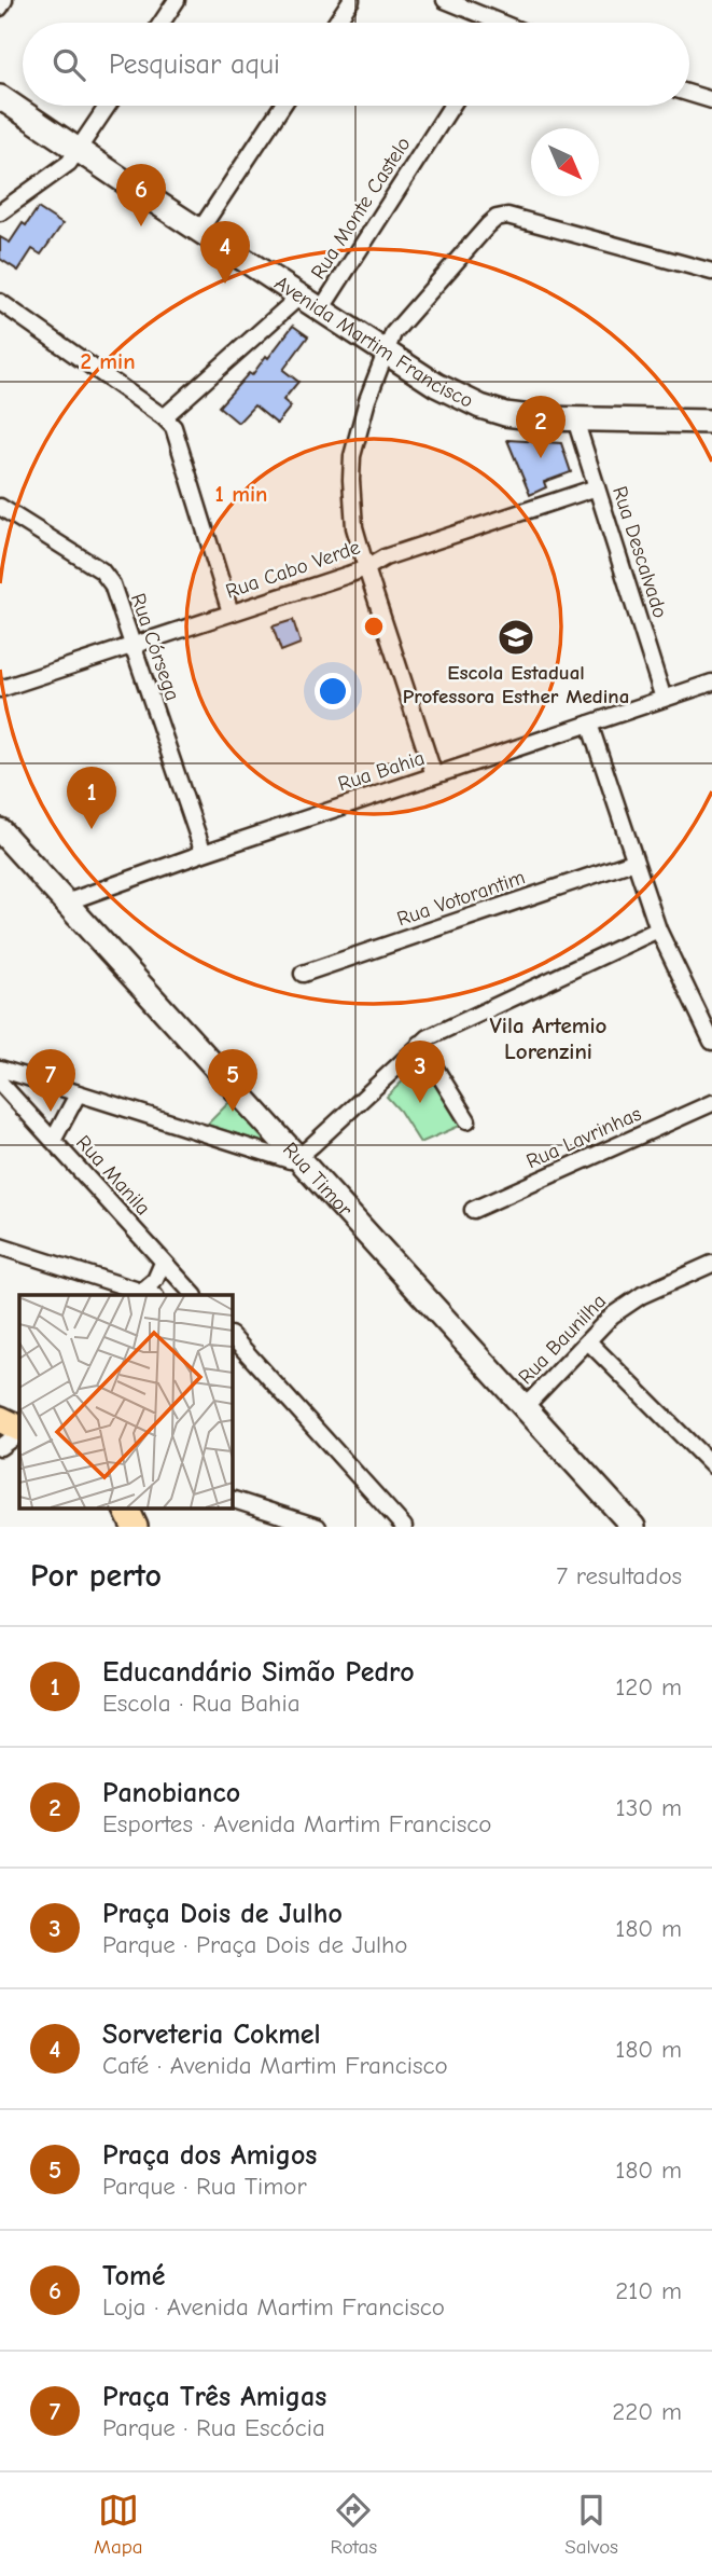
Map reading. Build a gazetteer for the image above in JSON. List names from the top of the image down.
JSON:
{
  "streets": {
    "street": [
      "Rua Monte Castelo",
      "Avenida Martim Francisco",
      "Rua Descalvado",
      "Rua Cabo Verde",
      "Rua Córsega",
      "Rua Bahia",
      "Rua Votorantim",
      "Rua Lavrinhas",
      "Rua Manila",
      "Rua Timor",
      "Rua Baunilha"
    ]
  },
  "crossings": [
    ["Rua Monte Castelo", "Avenida Martim Francisco"],
    ["Avenida Martim Francisco", "Rua Descalvado"],
    ["Rua Descalvado", "Rua Cabo Verde"],
    ["Rua Descalvado", "Rua Bahia"],
    ["Rua Cabo Verde", "Rua Córsega"],
    ["Rua Córsega", "Rua Bahia"],
    ["Rua Bahia", "Rua Timor"],
    ["Rua Timor", "Rua Baunilha"]
  ],
  "districts": ["Vila Artemio Lorenzini"],
  "places": {
    "school or university": ["Escola Estadual Professora Esther Medina"]
  },
  "north": "bottom right",
  "page": {
    "search": "Pesquisar aqui",
    "pins": [
      "6",
      "4",
      "2",
      "1",
      "3",
      "5",
      "7"
    ],
    "heading": ["Por perto", "7 resultados"],
    "list": [
      {
        "mark": "1",
        "name": "Educandário Simão Pedro",
        "note": "Escola · Rua Bahia",
        "value": "120 m"
      },
      {
        "mark": "2",
        "name": "Panobianco",
        "note": "Esportes · Avenida Martim Francisco",
        "value": "130 m"
      },
      {
        "mark": "3",
        "name": "Praça Dois de Julho",
        "note": "Parque · Praça Dois de Julho",
        "value": "180 m"
      },
      {
        "mark": "4",
        "name": "Sorveteria Cokmel",
        "note": "Café · Avenida Martim Francisco",
        "value": "180 m"
      },
      {
        "mark": "5",
        "name": "Praça dos Amigos",
        "note": "Parque · Rua Timor",
        "value": "180 m"
      },
      {
        "mark": "6",
        "name": "Tomé",
        "note": "Loja · Avenida Martim Francisco",
        "value": "210 m"
      },
      {
        "mark": "7",
        "name": "Praça Três Amigas",
        "note": "Parque · Rua Escócia",
        "value": "220 m"
      }
    ],
    "nav": ["Mapa", "Rotas", "Salvos"]
  },
  "rings": ["2 min", "1 min"]
}
